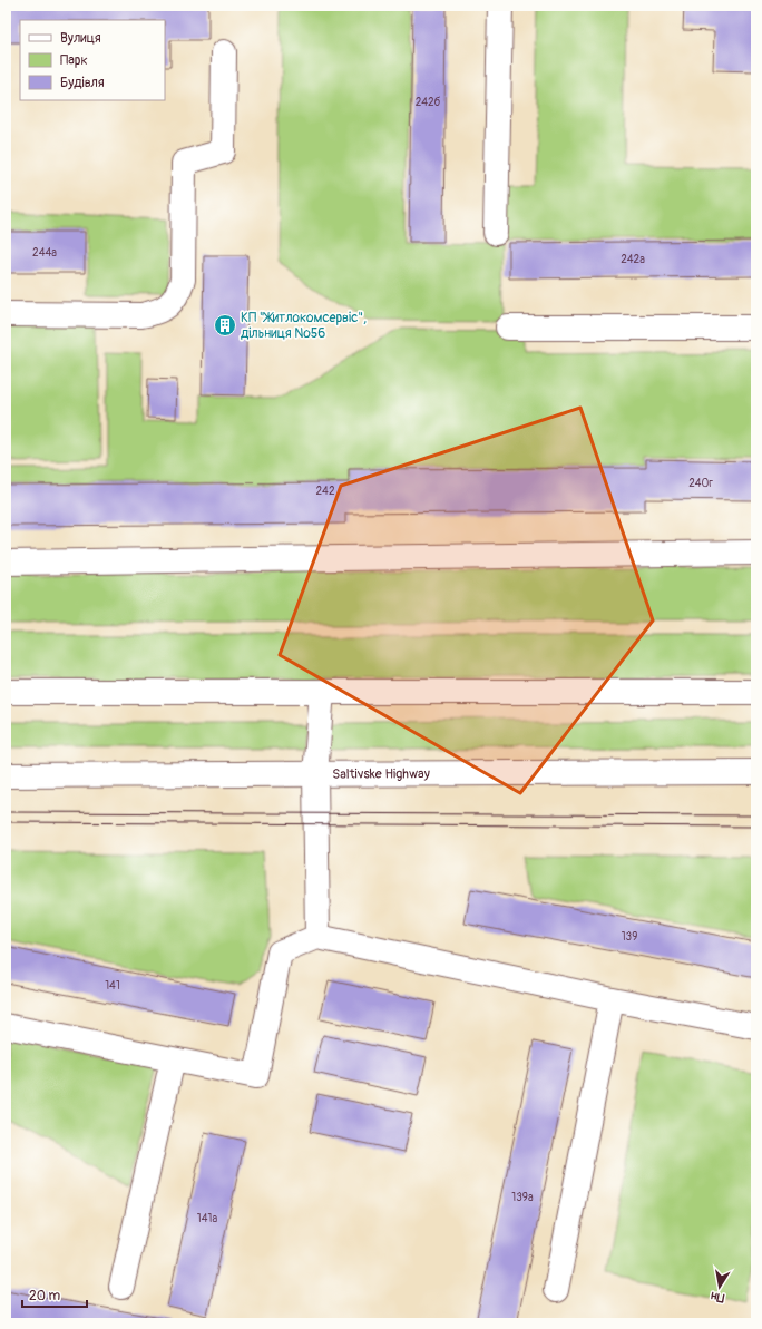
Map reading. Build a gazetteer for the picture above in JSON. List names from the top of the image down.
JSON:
{
  "streets": {
    "main road": ["Saltivske Highway"]
  },
  "places": {
    "building": ["КП \"Житлокомсервіс\", дільниця №56"]
  },
  "house_numbers": [
    "242б",
    "244а",
    "242а",
    "240г",
    "242",
    "139",
    "141",
    "139а",
    "141а"
  ],
  "legend": ["Вулиця", "Парк", "Будівля"],
  "scale_bar": "20 m",
  "north": "bottom"
}
